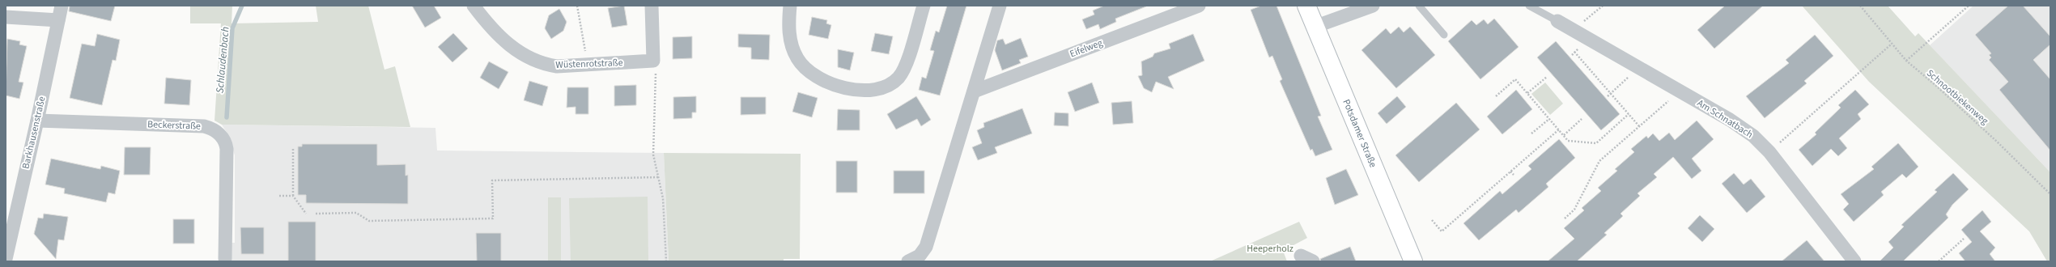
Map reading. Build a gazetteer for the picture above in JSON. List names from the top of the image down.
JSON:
{
  "streets": {
    "street": [
      "Eifelweg",
      "Wüstenrotstraße",
      "Am Schnatbach",
      "Beckerstraße",
      "Barkhausenstraße",
      "Potsdamer Straße"
    ],
    "path": ["Schnootbiekenweg"]
  },
  "crossings": [
    ["Beckerstraße", "Barkhausenstraße"]
  ],
  "water": ["Schlaudenbach"],
  "parks": ["Heeperholz"]
}
